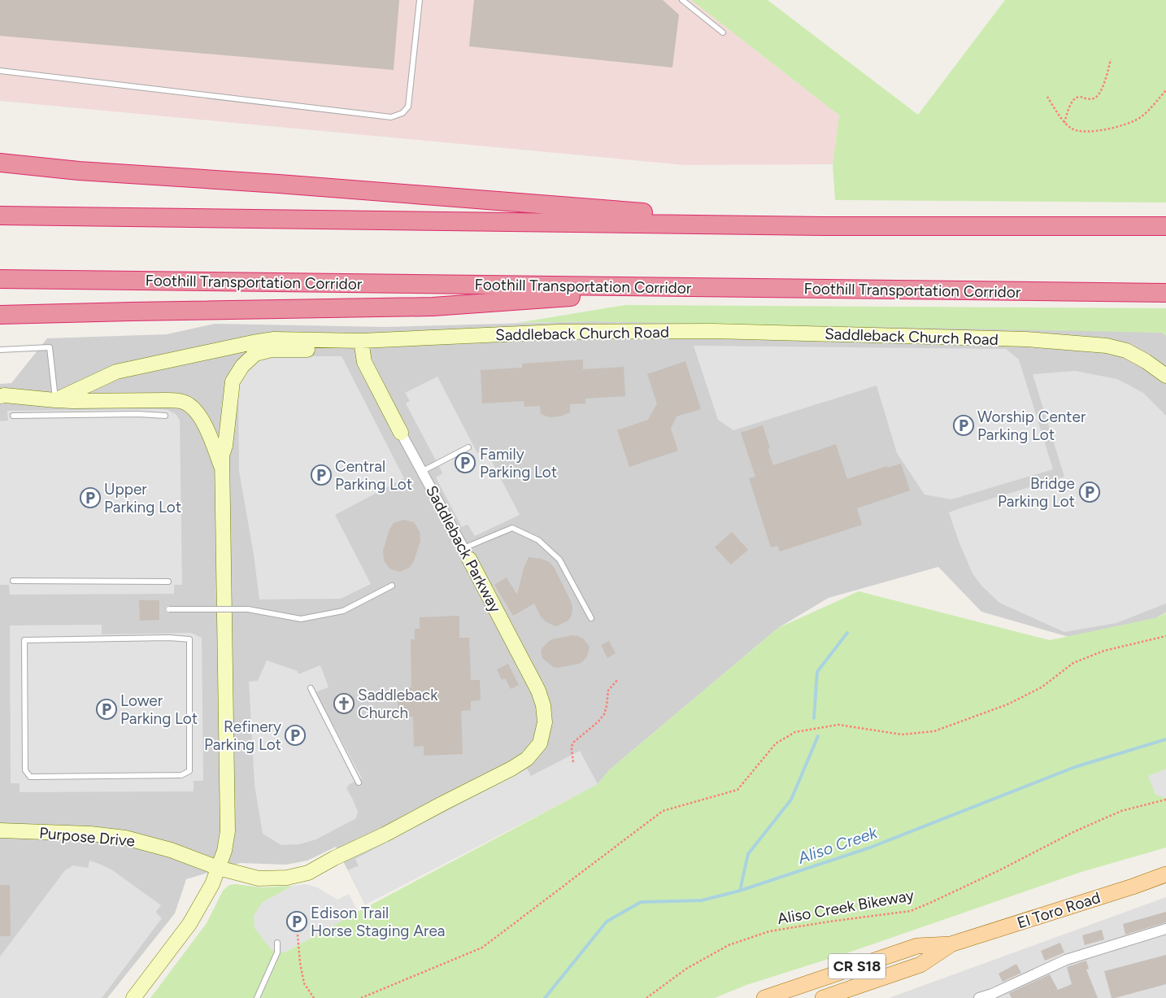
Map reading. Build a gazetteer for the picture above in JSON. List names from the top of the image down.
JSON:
{
  "streets": {
    "highway": ["Foothill Transportation Corridor"],
    "main road": [
      "Saddleback Church Road",
      "Saddleback Parkway",
      "Purpose Drive",
      "El Toro Road",
      "CR S18"
    ],
    "path": ["Aliso Creek Bikeway"]
  },
  "crossings": [
    ["Saddleback Church Road", "Saddleback Parkway"],
    ["Saddleback Parkway", "Purpose Drive"]
  ],
  "water": ["Aliso Creek"],
  "places": {
    "parking": [
      "Worship Center Parking Lot",
      "Family Parking Lot",
      "Central Parking Lot",
      "Bridge Parking Lot",
      "Upper Parking Lot",
      "Lower Parking Lot",
      "Refinery Parking Lot",
      "Edison Trail Horse Staging Area"
    ],
    "church": ["Saddleback Church"]
  }
}
